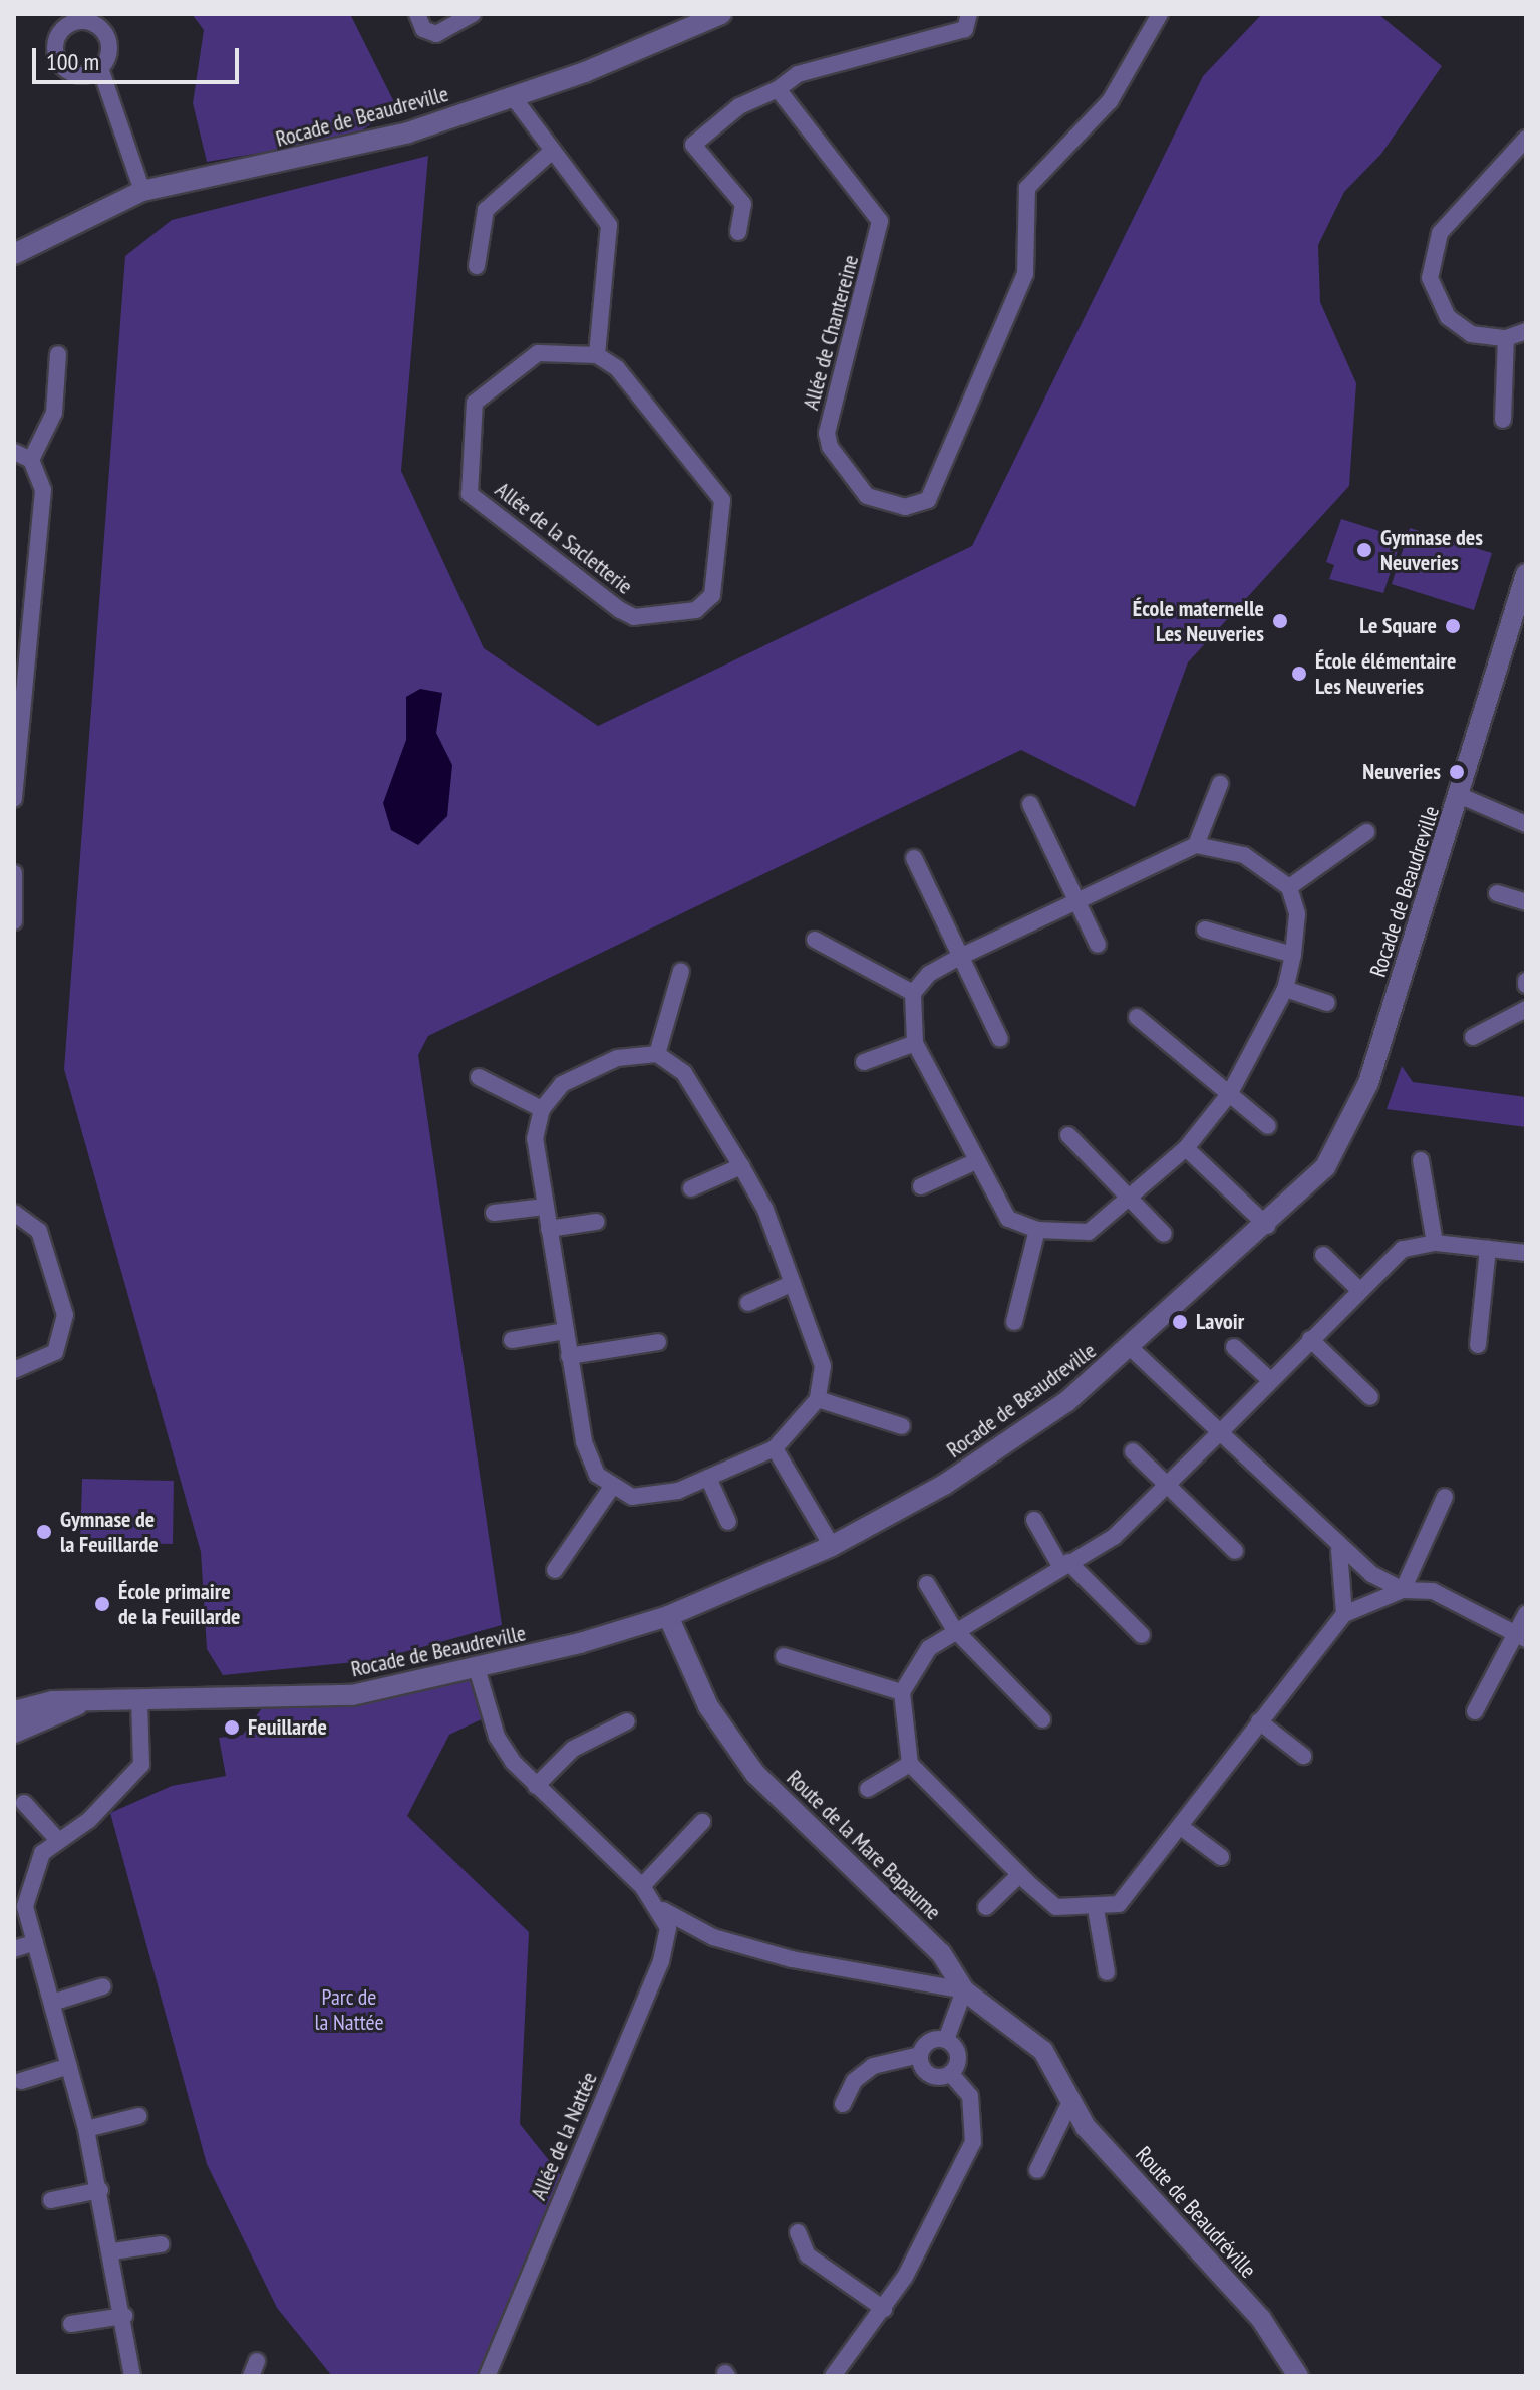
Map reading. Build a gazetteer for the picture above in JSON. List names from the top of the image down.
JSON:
{
  "streets": {
    "street": [
      "Rocade de Beaudreville",
      "Allée de Chantereine",
      "Allée de la Sacletterie",
      "Route de la Mare Bapaume",
      "Allée de la Nattée",
      "Route de Beaudréville"
    ]
  },
  "crossings": [
    ["Rocade de Beaudreville", "Route de la Mare Bapaume"],
    ["Route de la Mare Bapaume", "Route de Beaudréville"]
  ],
  "parks": ["Parc de la Nattée"],
  "places": [
    "Gymnase des Neuveries",
    "École maternelle Les Neuveries",
    "Le Square",
    "École élémentaire Les Neuveries",
    "Neuveries",
    "Lavoir",
    "Gymnase de la Feuillarde",
    "École primaire de la Feuillarde",
    "Feuillarde"
  ],
  "scale_bar": "100 m"
}
